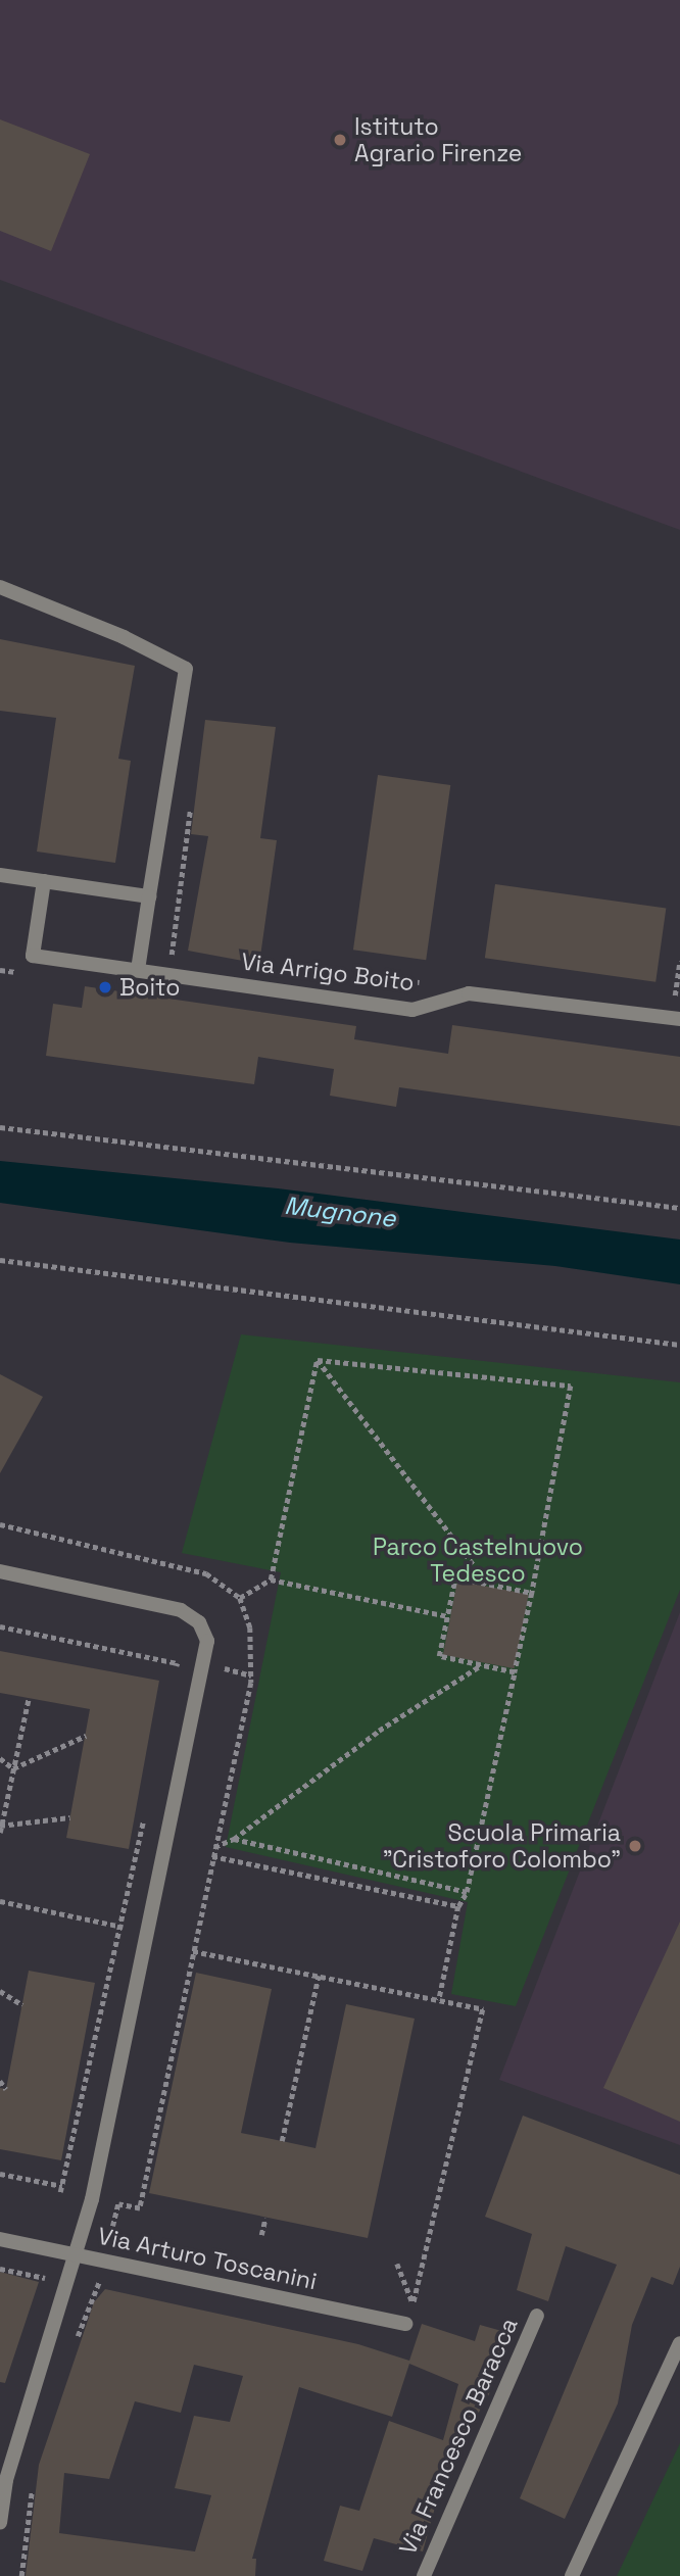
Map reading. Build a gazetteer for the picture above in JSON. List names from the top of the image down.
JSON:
{
  "streets": {
    "street": ["Via Arrigo Boito", "Via Arturo Toscanini", "Via Francesco Baracca"]
  },
  "water": ["Mugnone"],
  "parks": ["Parco Castelnuovo Tedesco"],
  "places": ["Istituto Agrario Firenze", "Boito", "Scuola Primaria \"Cristoforo Colombo\""]
}
